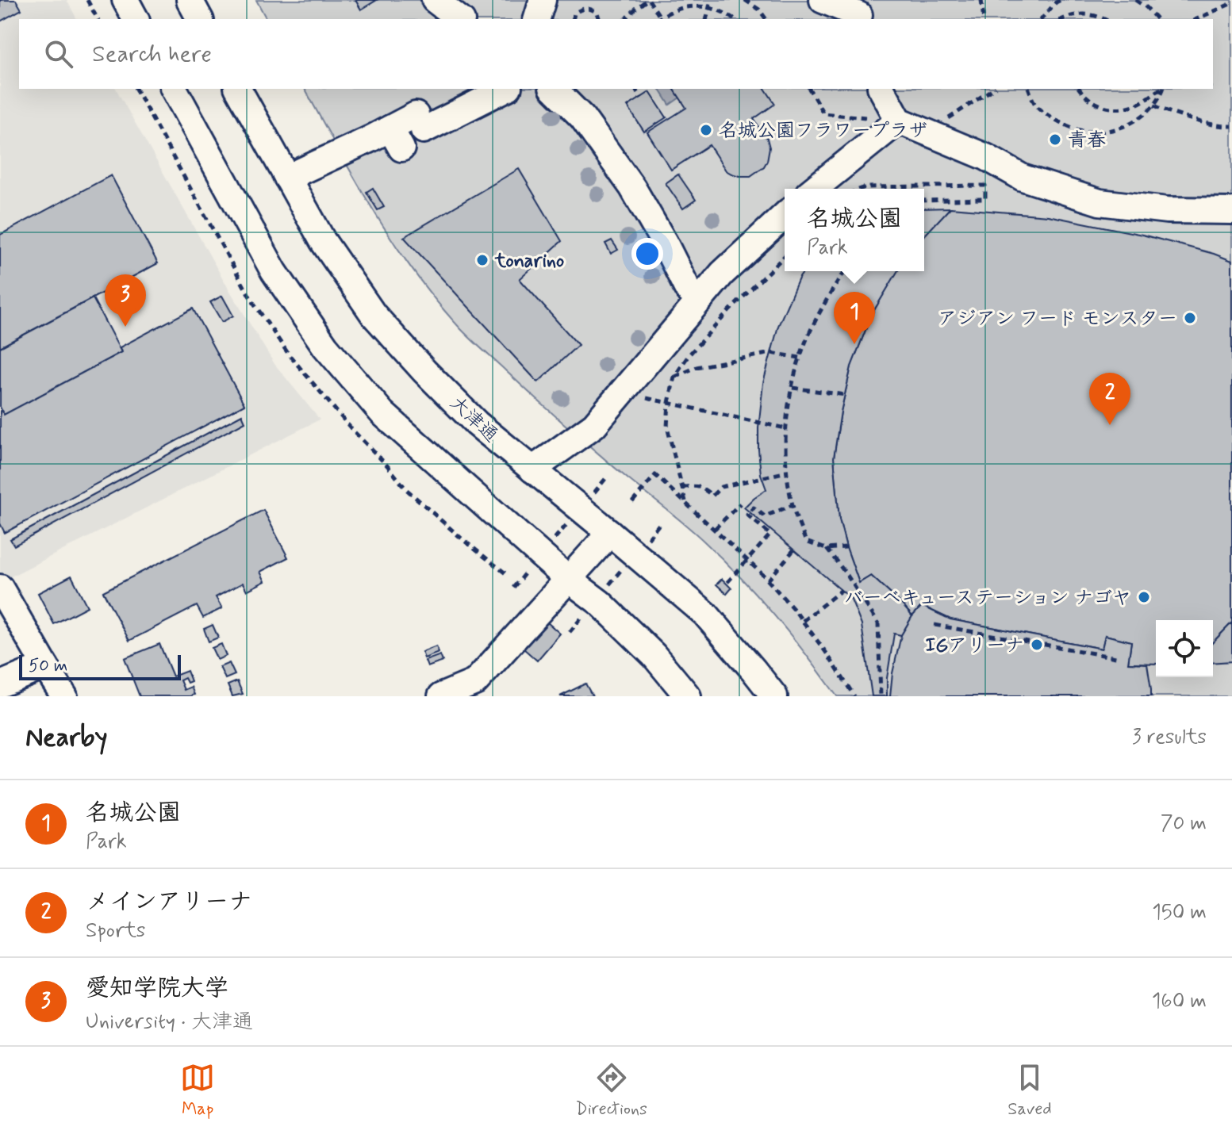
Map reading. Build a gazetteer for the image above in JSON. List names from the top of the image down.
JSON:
{
  "streets": {
    "street": ["大津通"]
  },
  "places": [
    "名城公園フラワープラザ",
    "青春",
    "tonarino",
    "アジアン フード モンスター",
    "バーベキューステーション ナゴヤ",
    "IGアリーナ"
  ],
  "scale_bar": "50 m",
  "page": {
    "search": "Search here",
    "popup": ["名城公園", "Park"],
    "pins": ["3", "1", "2"],
    "scale": "50 m",
    "heading": ["Nearby", "3 results"],
    "list": [
      {
        "mark": "1",
        "name": "名城公園",
        "note": "Park",
        "value": "70 m"
      },
      {
        "mark": "2",
        "name": "メインアリーナ",
        "note": "Sports",
        "value": "150 m"
      },
      {
        "mark": "3",
        "name": "愛知学院大学",
        "note": "University · 大津通",
        "value": "160 m"
      }
    ],
    "nav": ["Map", "Directions", "Saved"]
  }
}
